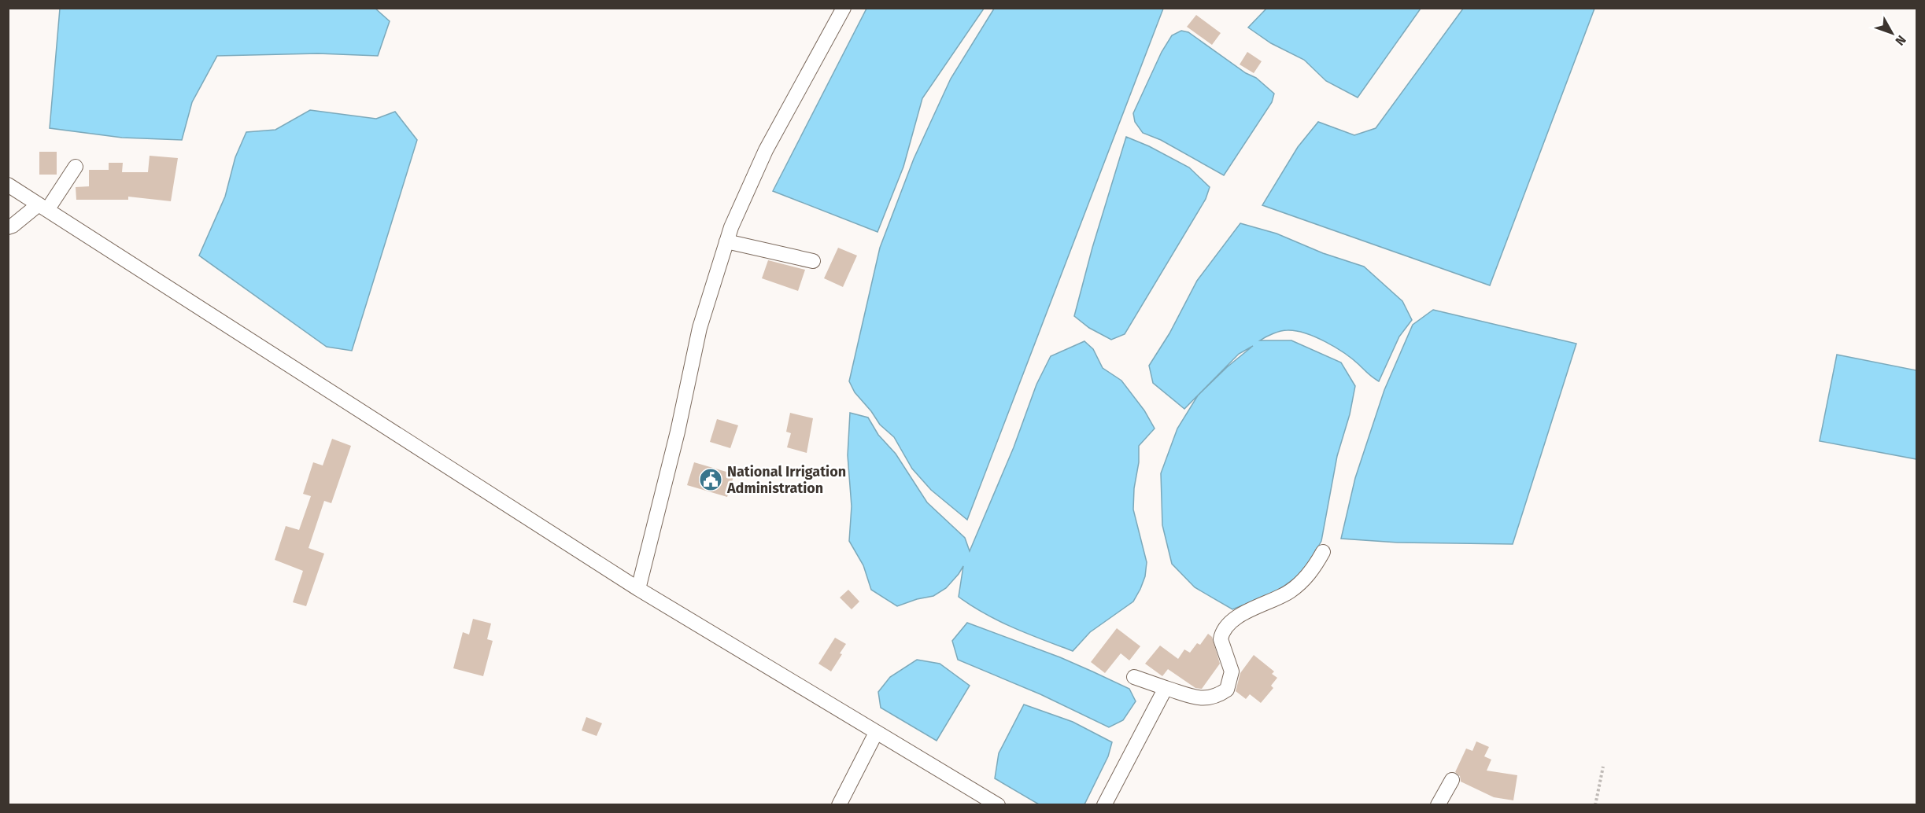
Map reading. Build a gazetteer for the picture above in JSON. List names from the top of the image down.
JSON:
{
  "places": {
    "public building": ["National Irrigation Administration"]
  },
  "north": "bottom right"
}
